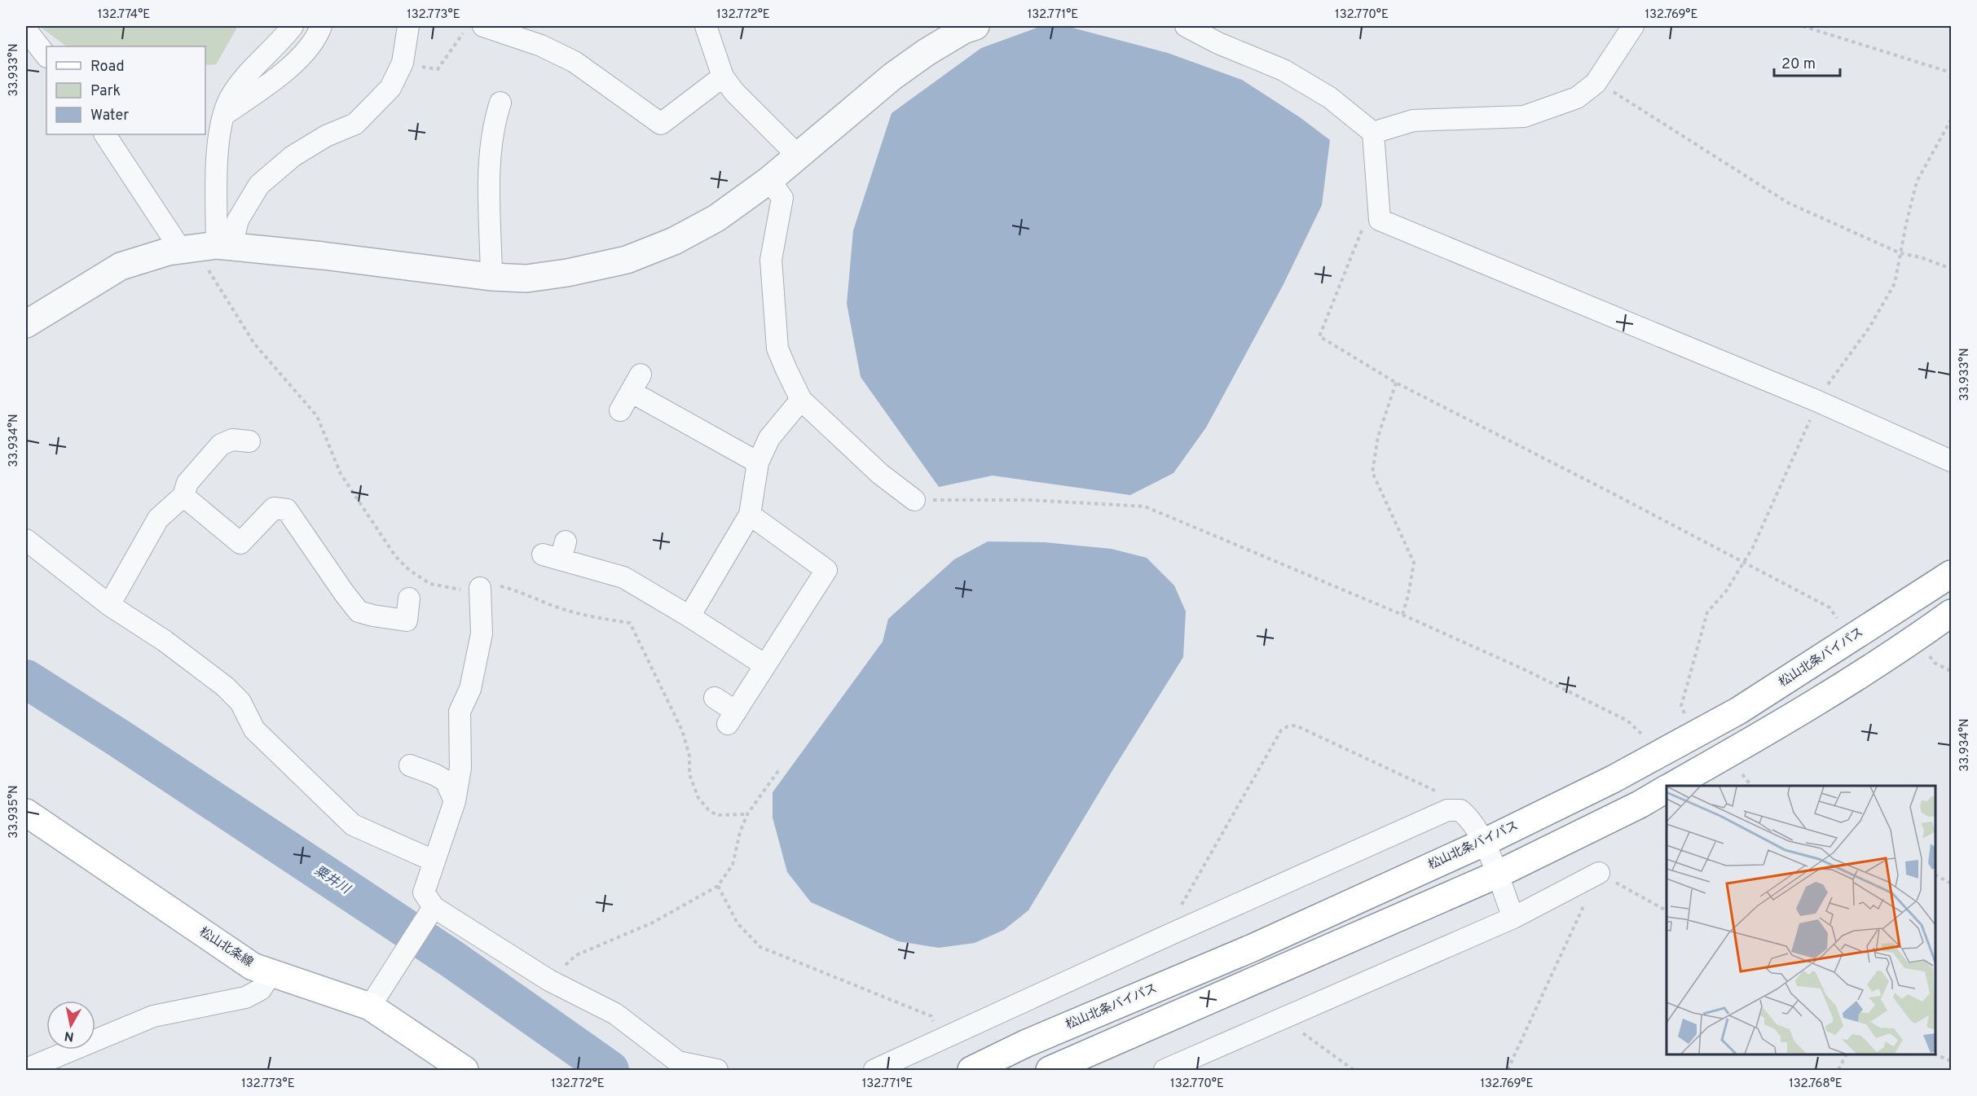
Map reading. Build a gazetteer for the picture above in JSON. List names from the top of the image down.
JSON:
{
  "streets": {
    "main road": ["松山北条バイパス", "松山北条線"]
  },
  "water": ["粟井川"],
  "legend": ["Road", "Park", "Water"],
  "scale_bar": "20 m",
  "north": "bottom",
  "coordinates": [
    "132.774°E",
    "132.773°E",
    "132.772°E",
    "132.771°E",
    "132.770°E",
    "132.769°E",
    "33.933°N",
    "33.934°N",
    "33.935°N",
    "132.768°E"
  ]
}
